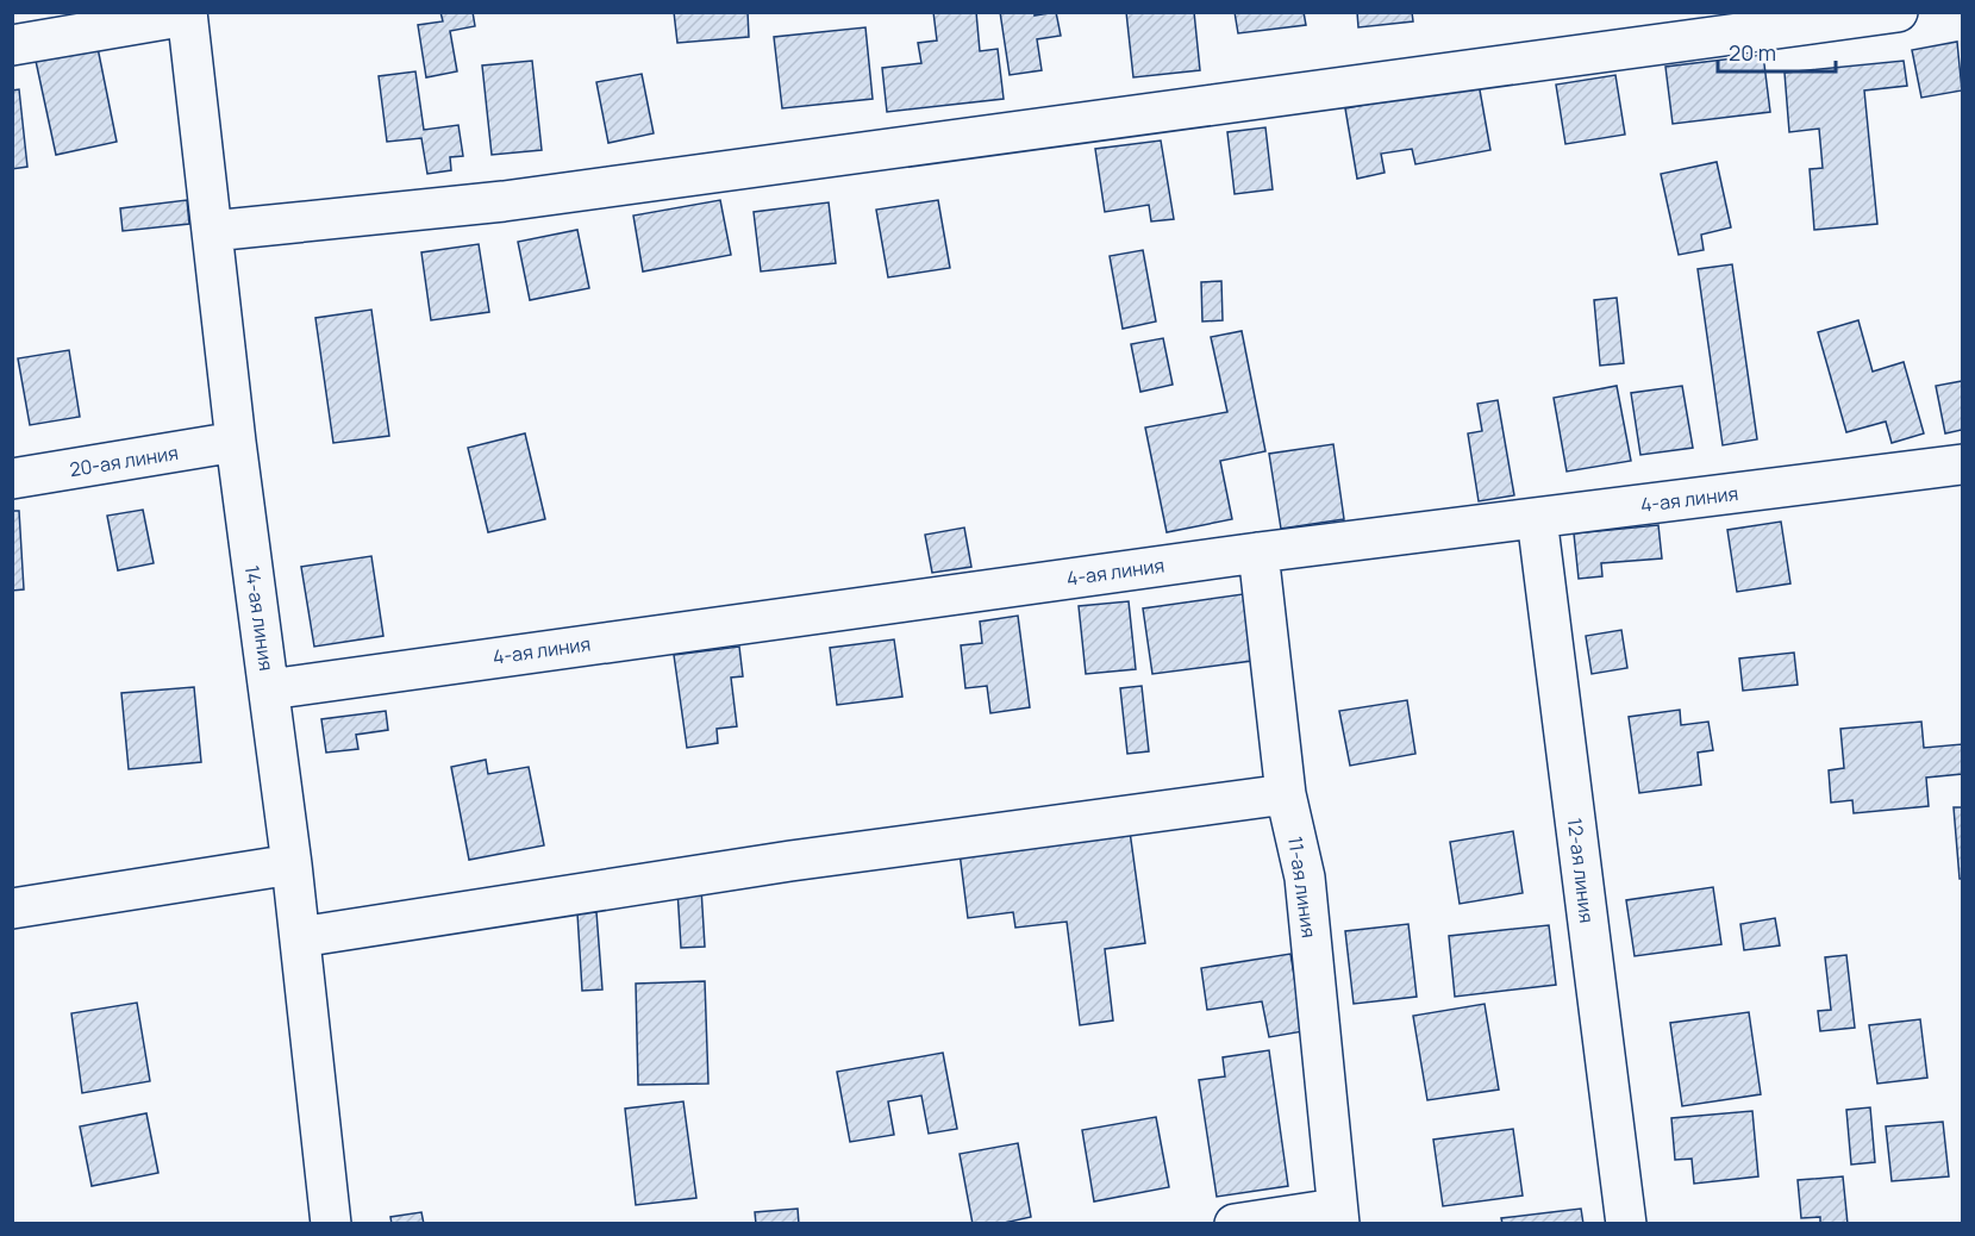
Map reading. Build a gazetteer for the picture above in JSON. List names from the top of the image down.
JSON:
{
  "streets": {
    "street": [
      "20-ая линия",
      "4-ая линия",
      "14-ая линия",
      "12-ая линия",
      "11-ая линия"
    ]
  },
  "crossings": [
    ["20-ая линия", "14-ая линия"],
    ["4-ая линия", "14-ая линия"],
    ["4-ая линия", "12-ая линия"],
    ["4-ая линия", "11-ая линия"]
  ],
  "scale_bar": "20 m"
}
